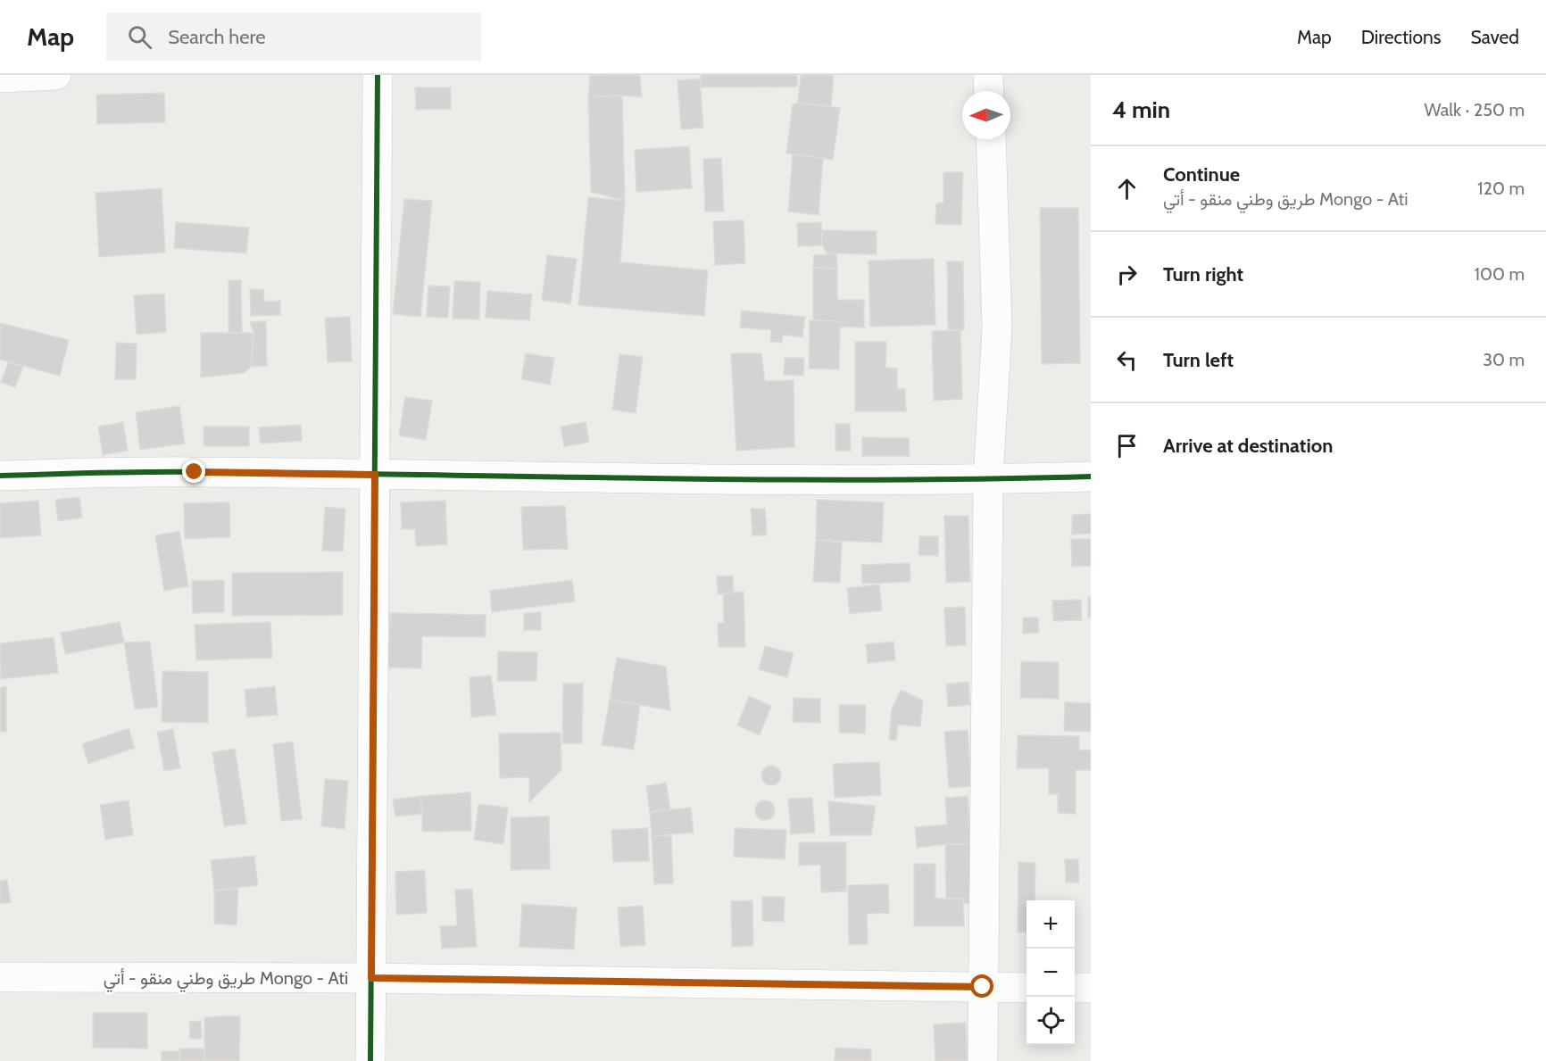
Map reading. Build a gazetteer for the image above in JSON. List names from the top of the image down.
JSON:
{
  "streets": {
    "street": ["طريق وطني منقو - أتي Mongo - Ati"]
  },
  "north": "left",
  "page": {
    "header": "Map",
    "search": "Search here",
    "nav": ["Map", "Directions", "Saved"],
    "heading": ["4 min", "Walk · 250 m"],
    "list": [
      ["Continue", "طريق وطني منقو - أتي Mongo - Ati", "120 m"],
      ["Turn right", "100 m"],
      ["Turn left", "30 m"],
      "Arrive at destination"
    ],
    "map_buttons": ["+", "−"]
  }
}
